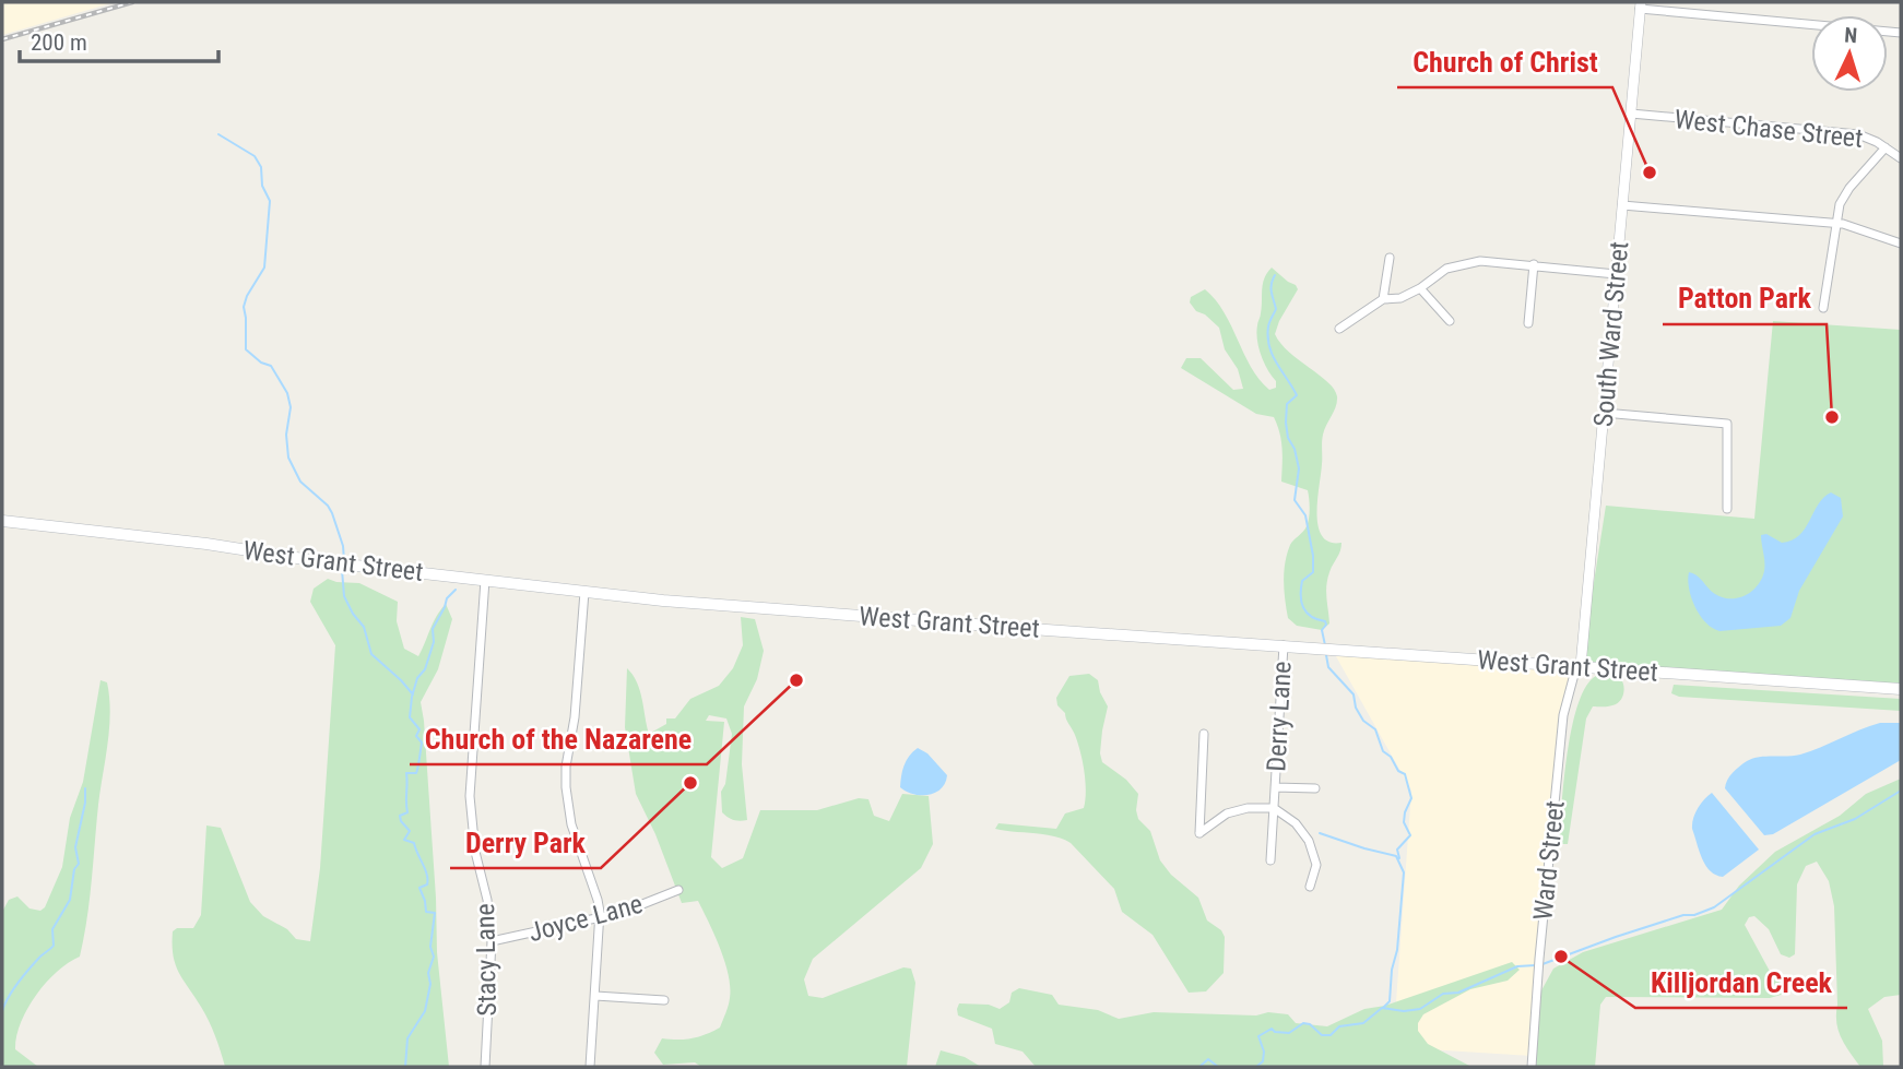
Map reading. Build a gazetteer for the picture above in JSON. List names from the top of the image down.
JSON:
{
  "streets": {
    "main road": ["West Grant Street"],
    "street": [
      "West Chase Street",
      "South Ward Street",
      "Derry Lane",
      "Ward Street",
      "Joyce Lane",
      "Stacy Lane"
    ]
  },
  "crossings": [
    ["West Chase Street", "South Ward Street"],
    ["South Ward Street", "West Grant Street"],
    ["South Ward Street", "Ward Street"],
    ["West Grant Street", "Derry Lane"],
    ["West Grant Street", "Ward Street"],
    ["West Grant Street", "Stacy Lane"],
    ["Joyce Lane", "Stacy Lane"]
  ],
  "places": [
    "Church of Christ",
    "Patton Park",
    "Church of the Nazarene",
    "Derry Park",
    "Killjordan Creek"
  ],
  "scale_bar": "200 m",
  "north": "top"
}
